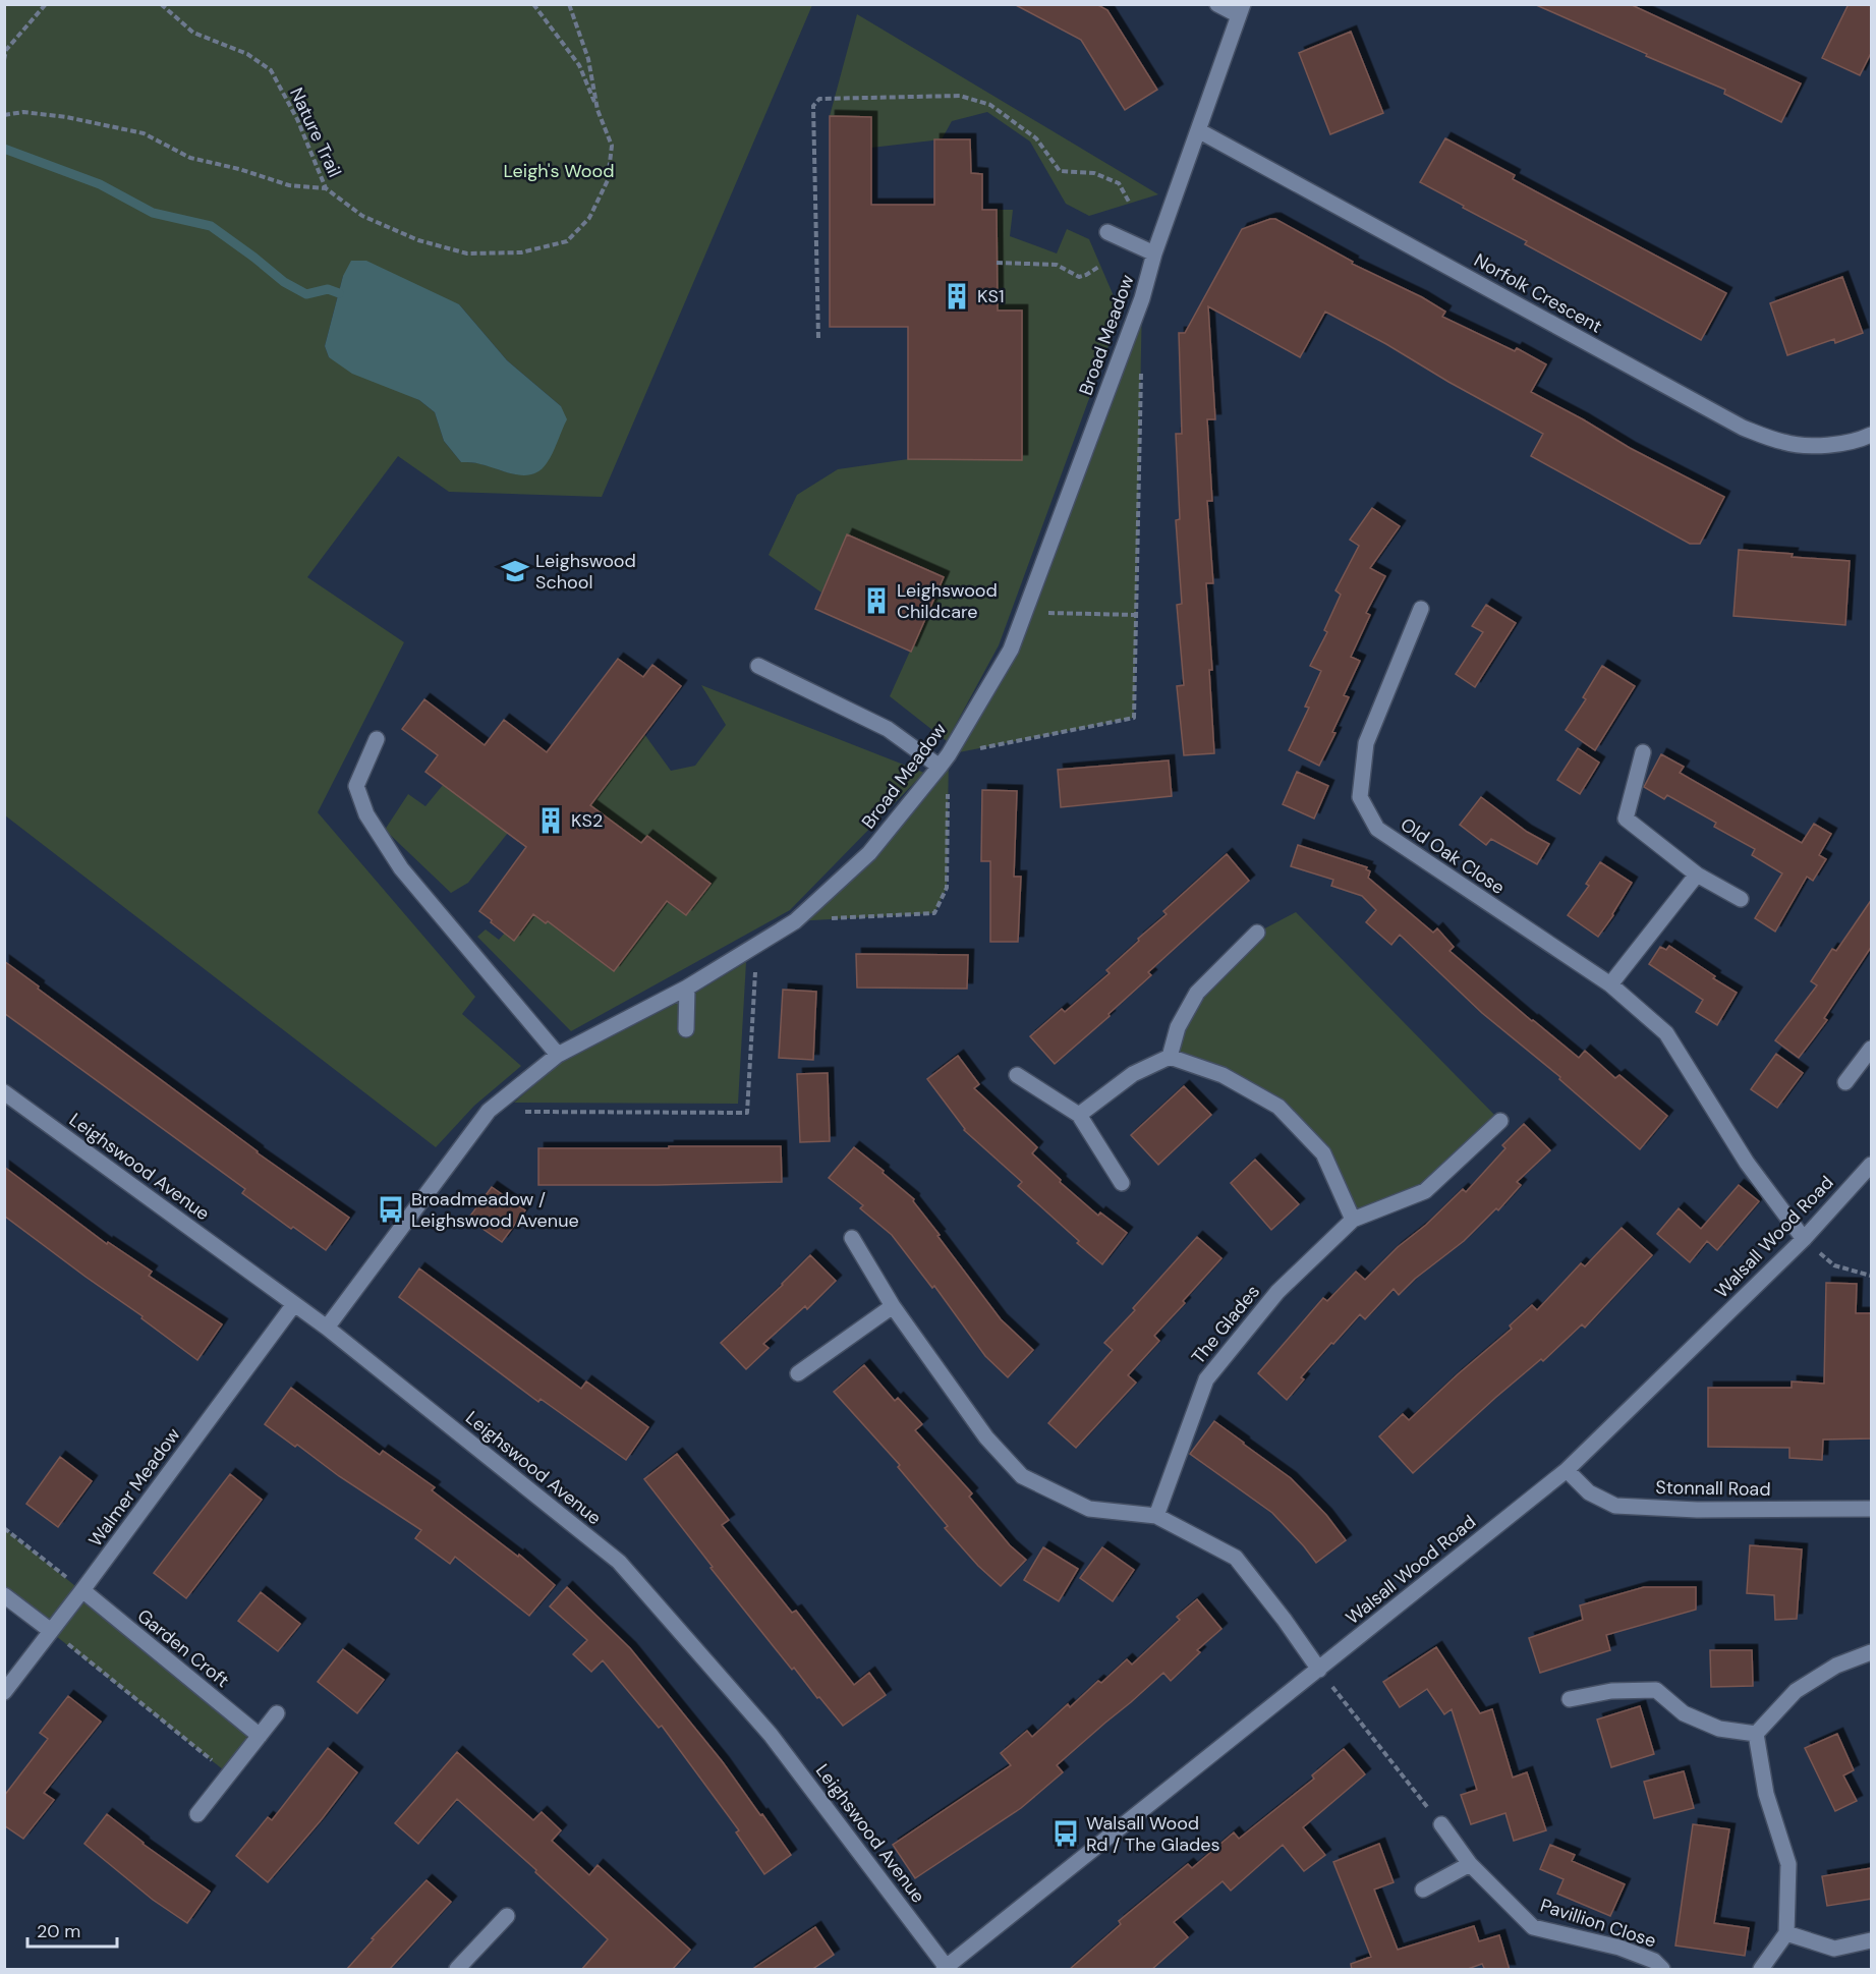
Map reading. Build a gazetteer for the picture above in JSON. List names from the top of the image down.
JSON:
{
  "streets": {
    "street": [
      "Norfolk Crescent",
      "Broad Meadow",
      "Old Oak Close",
      "Leighswood Avenue",
      "Walsall Wood Road",
      "The Glades",
      "Walmer Meadow",
      "Stonnall Road",
      "Garden Croft",
      "Pavillion Close"
    ],
    "path": ["Nature Trail"]
  },
  "crossings": [
    ["Norfolk Crescent", "Broad Meadow"],
    ["Broad Meadow", "Leighswood Avenue"],
    ["Old Oak Close", "Walsall Wood Road"],
    ["Leighswood Avenue", "Walsall Wood Road"],
    ["Leighswood Avenue", "Walmer Meadow"],
    ["Walsall Wood Road", "Stonnall Road"],
    ["Walmer Meadow", "Garden Croft"]
  ],
  "parks": ["Leigh's Wood"],
  "places": {
    "building": ["KS1", "Leighswood Childcare", "KS2"],
    "school or university": ["Leighswood School"],
    "bus stop": ["Broadmeadow / Leighswood Avenue", "Walsall Wood Rd / The Glades"]
  },
  "scale_bar": "20 m"
}
